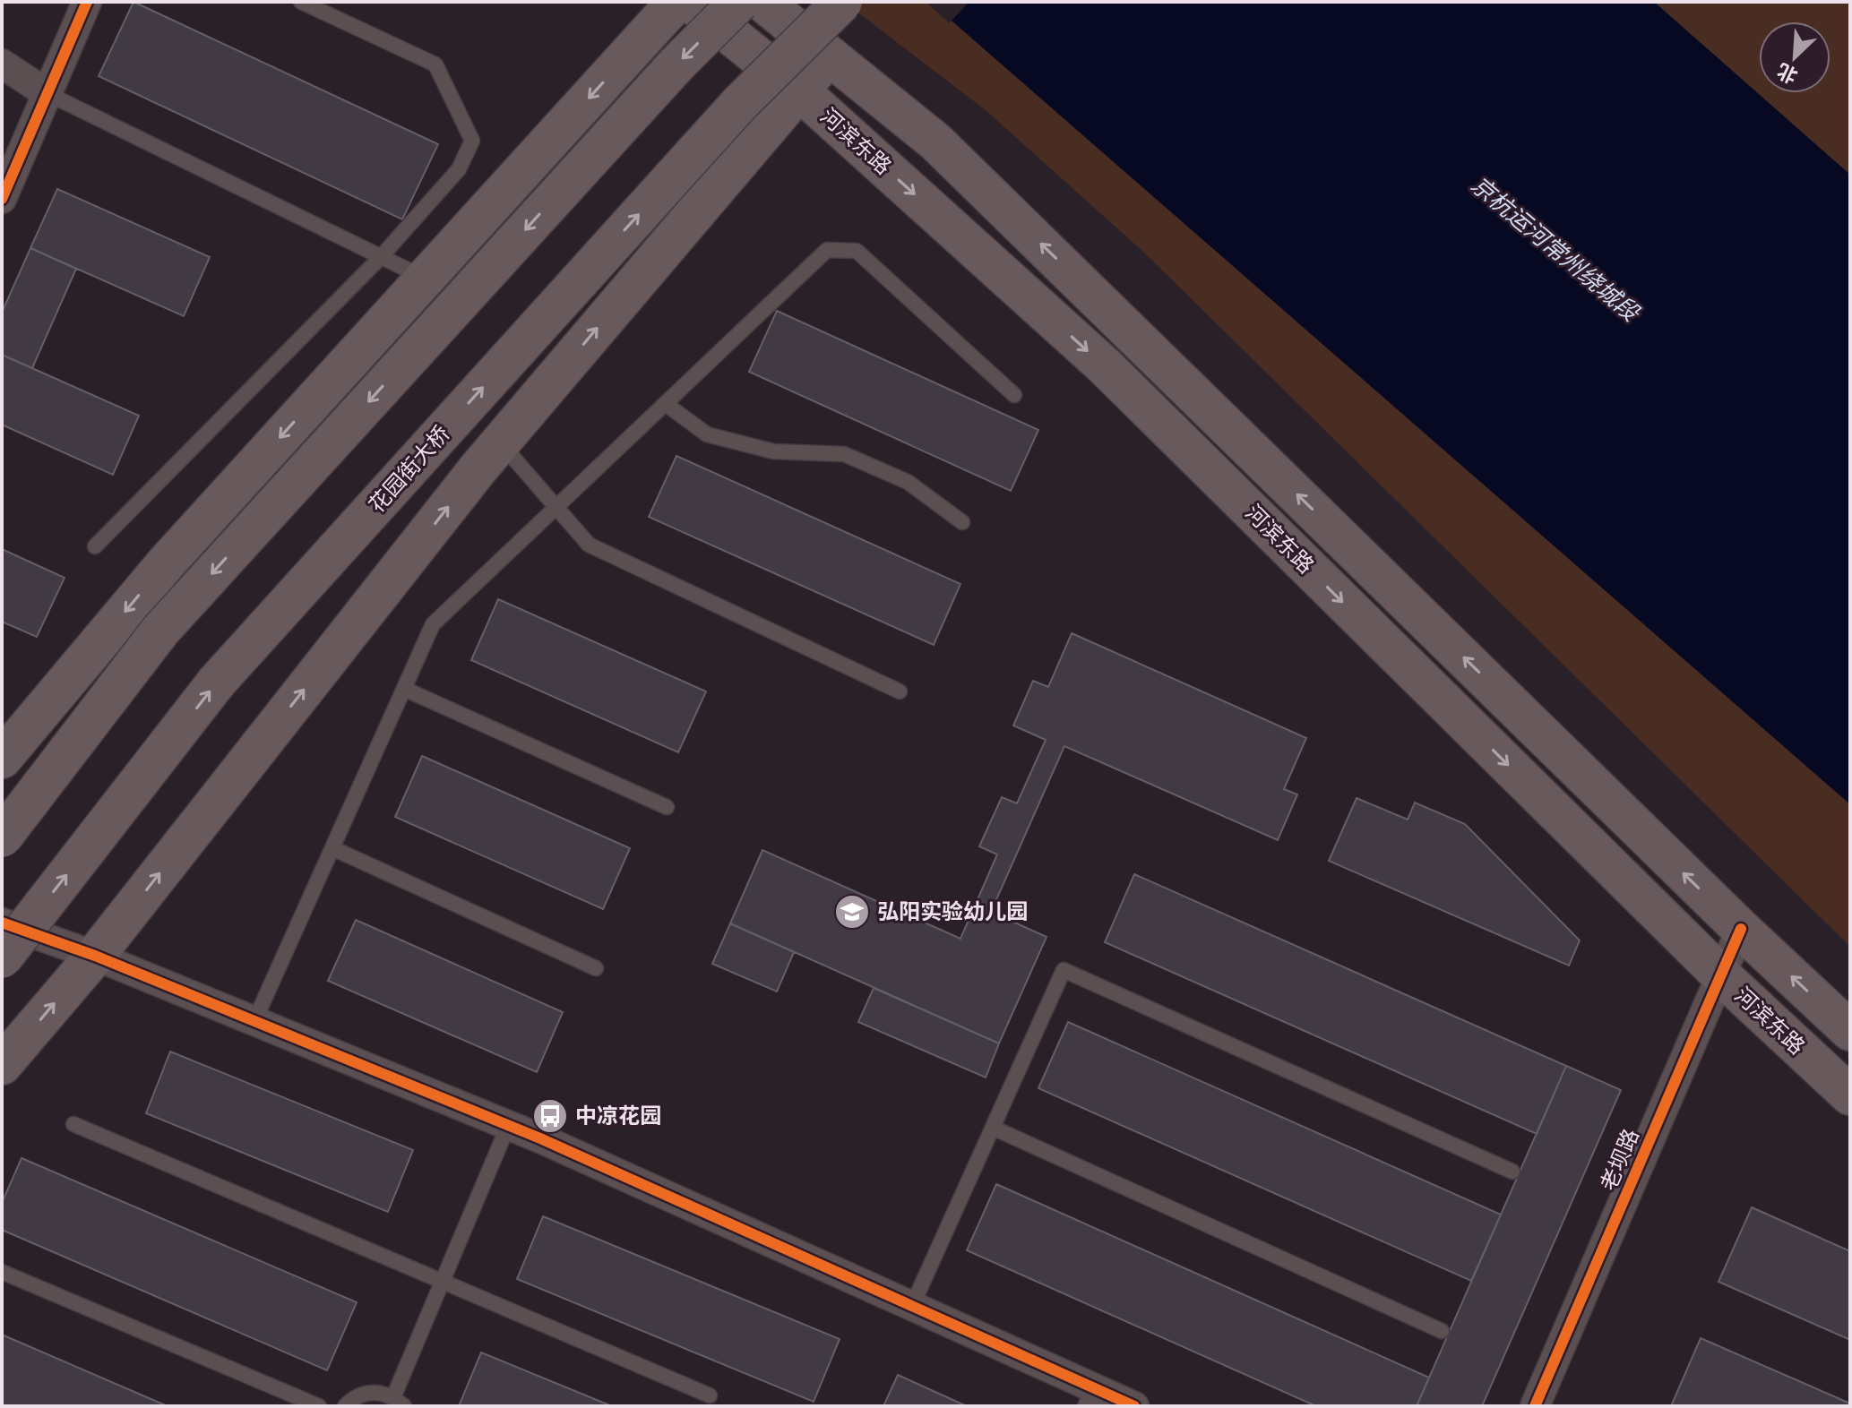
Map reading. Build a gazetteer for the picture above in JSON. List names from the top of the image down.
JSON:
{
  "streets": {
    "main road": ["河滨东路", "花园街大桥"],
    "street": ["老坝路"]
  },
  "crossings": [
    ["河滨东路", "老坝路"]
  ],
  "water": ["京杭运河常州绕城段"],
  "places": {
    "school or university": ["弘阳实验幼儿园"],
    "bus stop": ["中凉花园"]
  },
  "north": "bottom left"
}
